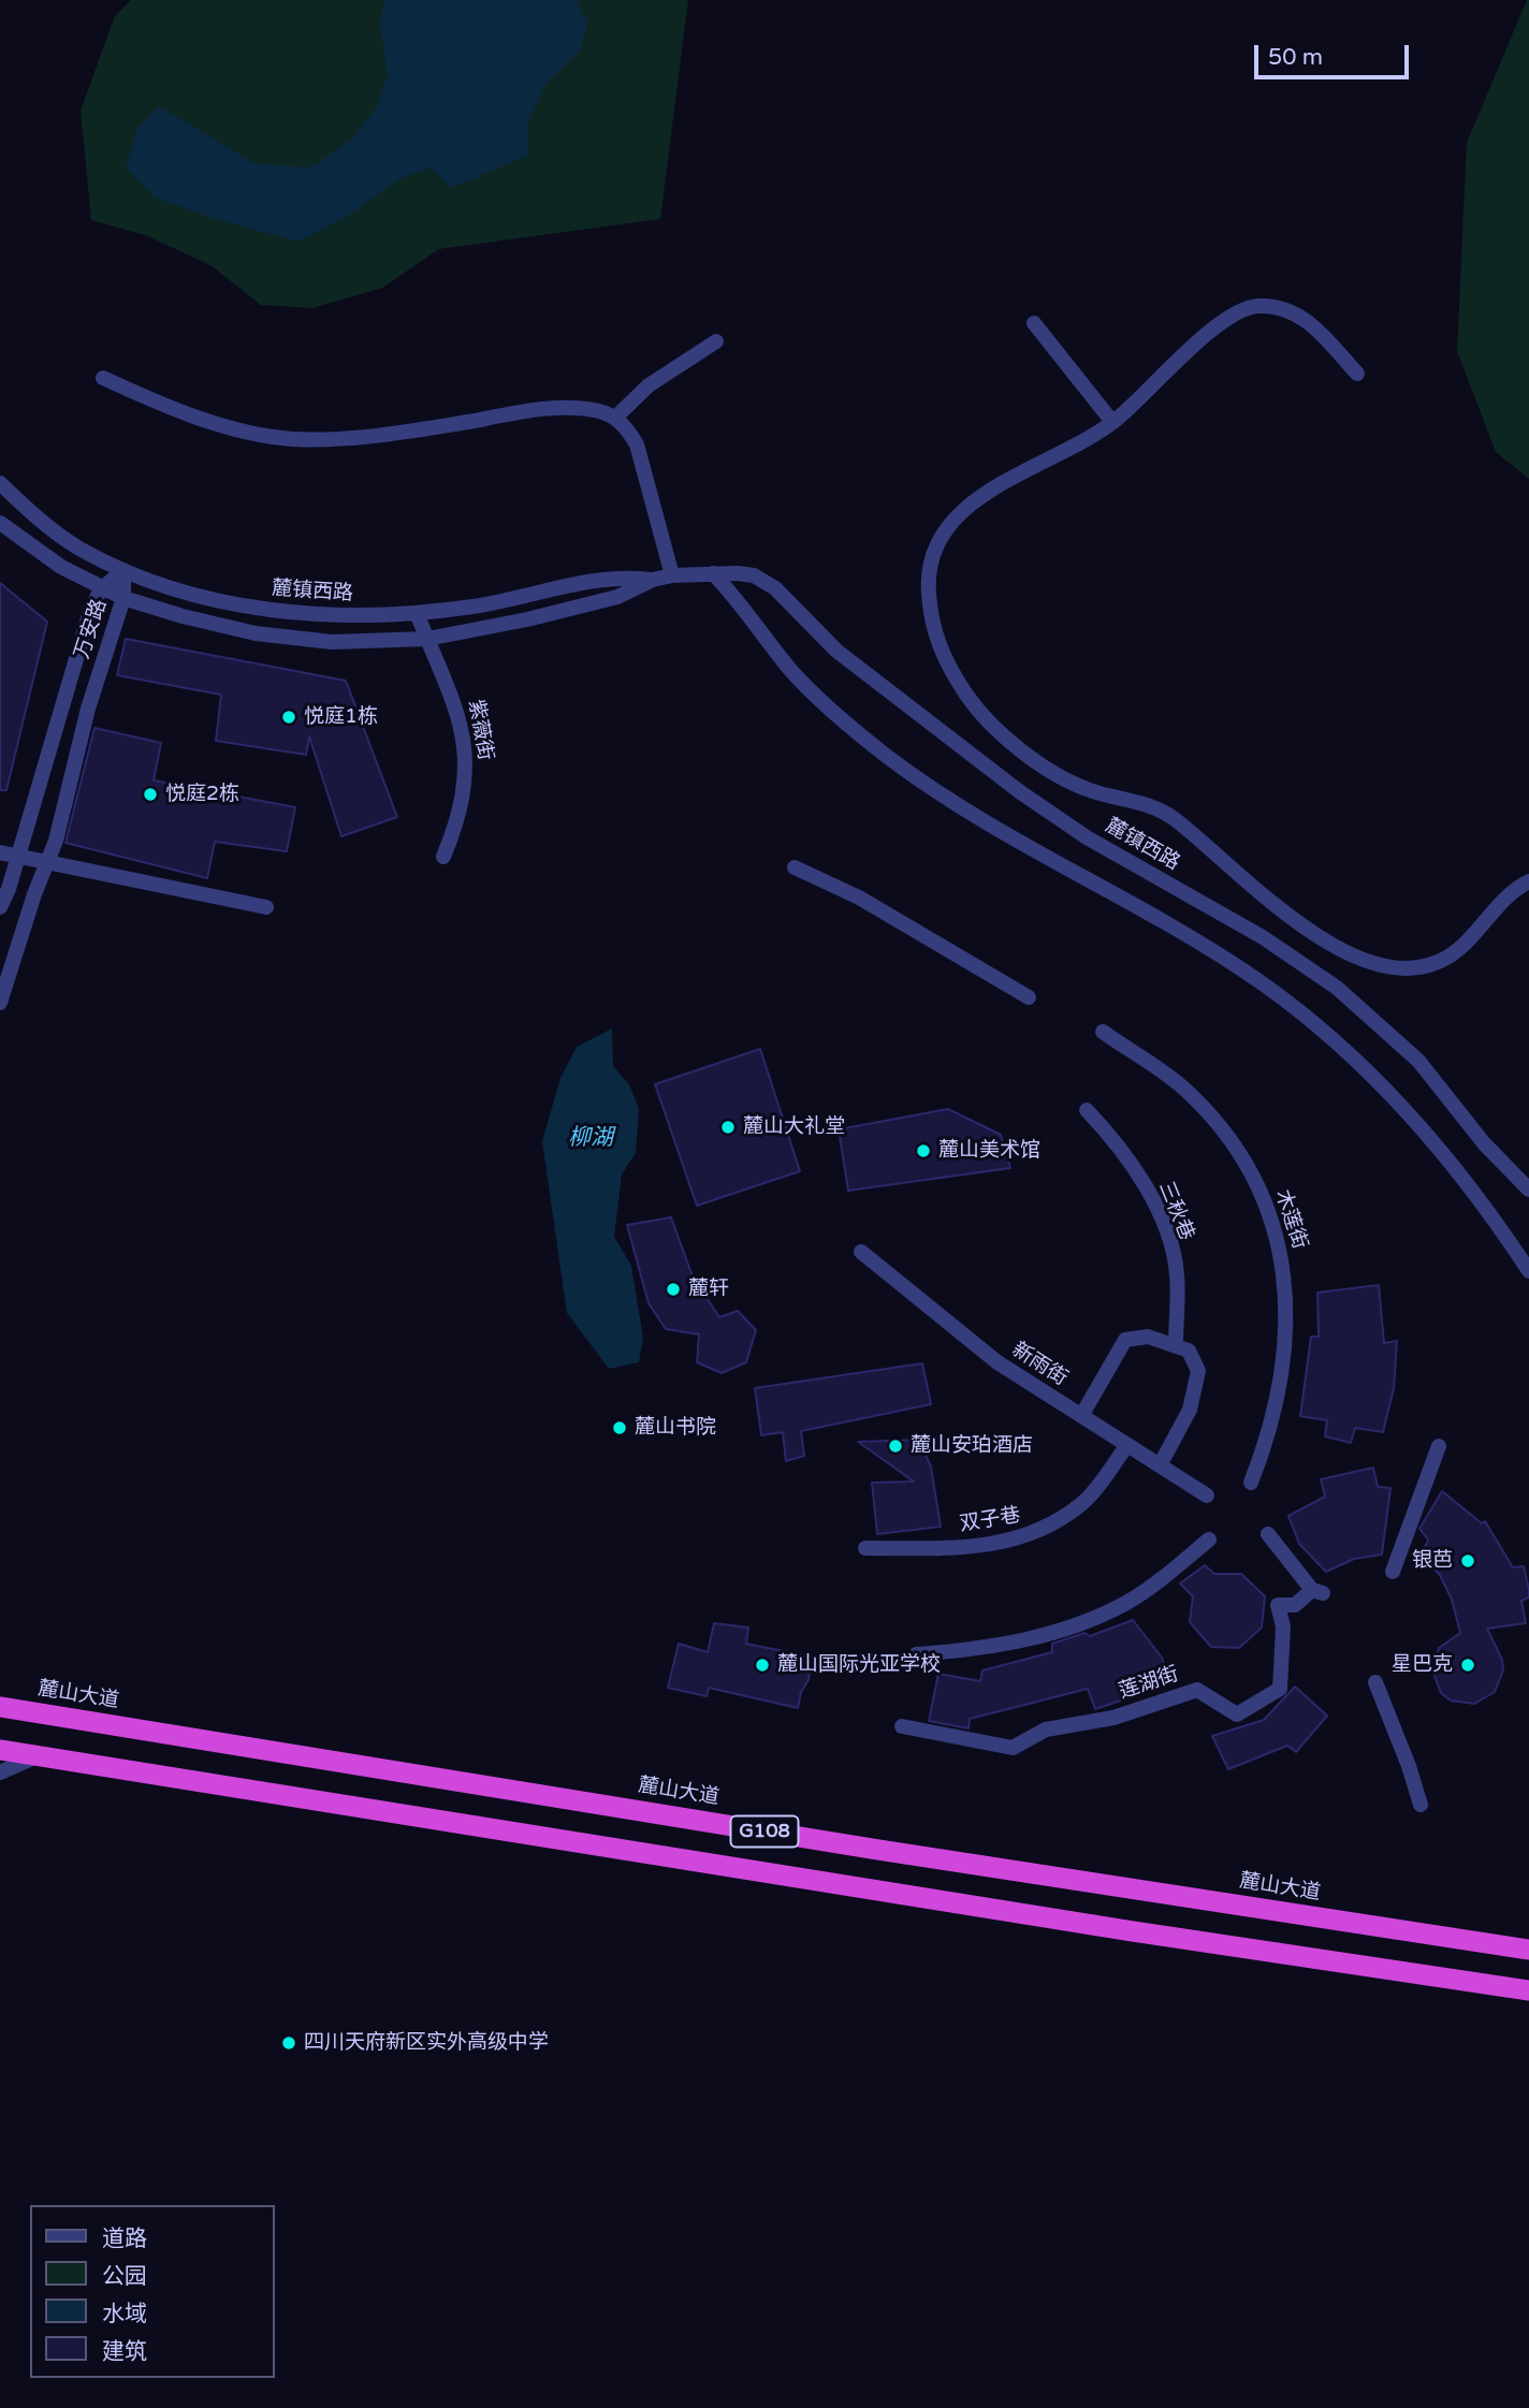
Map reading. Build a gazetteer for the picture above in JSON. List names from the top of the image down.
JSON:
{
  "streets": {
    "highway": ["麓山大道", "G108"],
    "street": [
      "麓镇西路",
      "万安路",
      "紫薇街",
      "三秋巷",
      "木莲街",
      "新雨街",
      "双子巷",
      "莲湖街"
    ]
  },
  "crossings": [
    ["麓镇西路", "万安路"],
    ["麓镇西路", "紫薇街"],
    ["新雨街", "双子巷"]
  ],
  "water": ["柳湖"],
  "places": [
    "悦庭1栋",
    "悦庭2栋",
    "麓山大礼堂",
    "麓山美术馆",
    "麓轩",
    "麓山书院",
    "麓山安珀酒店",
    "银芭",
    "麓山国际光亚学校",
    "星巴克",
    "四川天府新区实外高级中学"
  ],
  "legend": [
    "道路",
    "公园",
    "水域",
    "建筑"
  ],
  "scale_bar": "50 m"
}
